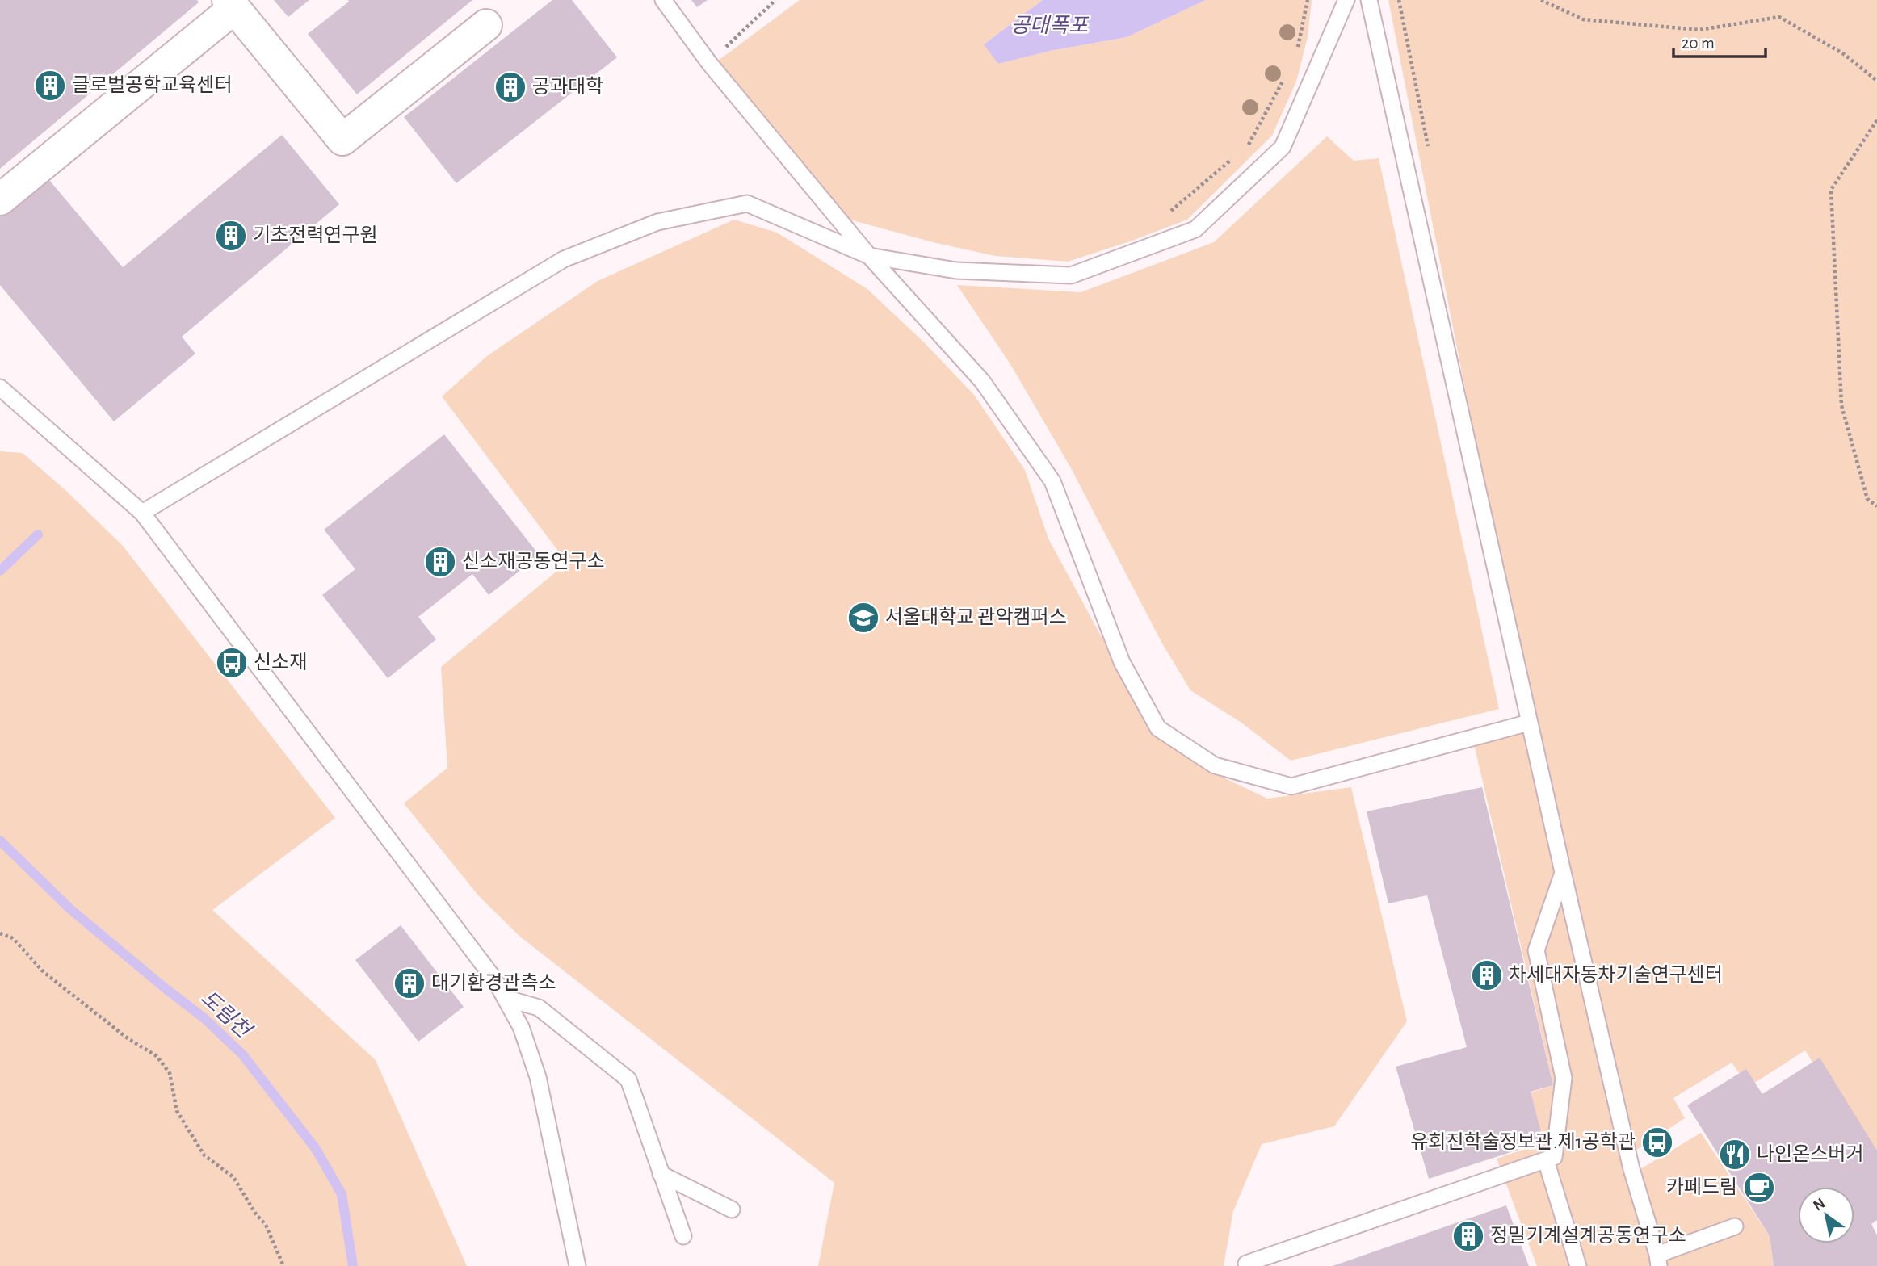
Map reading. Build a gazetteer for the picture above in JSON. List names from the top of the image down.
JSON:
{
  "water": ["공대폭포", "도림천"],
  "places": {
    "building": [
      "글로벌공학교육센터",
      "공과대학",
      "기초전력연구원",
      "신소재공동연구소",
      "차세대자동차기술연구센터",
      "대기환경관측소",
      "정밀기계설계공동연구소"
    ],
    "school or university": ["서울대학교 관악캠퍼스"],
    "bus stop": ["신소재", "유회진학술정보관.제1공학관"],
    "restaurant": ["나인온스버거"],
    "cafe": ["카페드림"]
  },
  "scale_bar": "20 m",
  "north": "top left"
}
